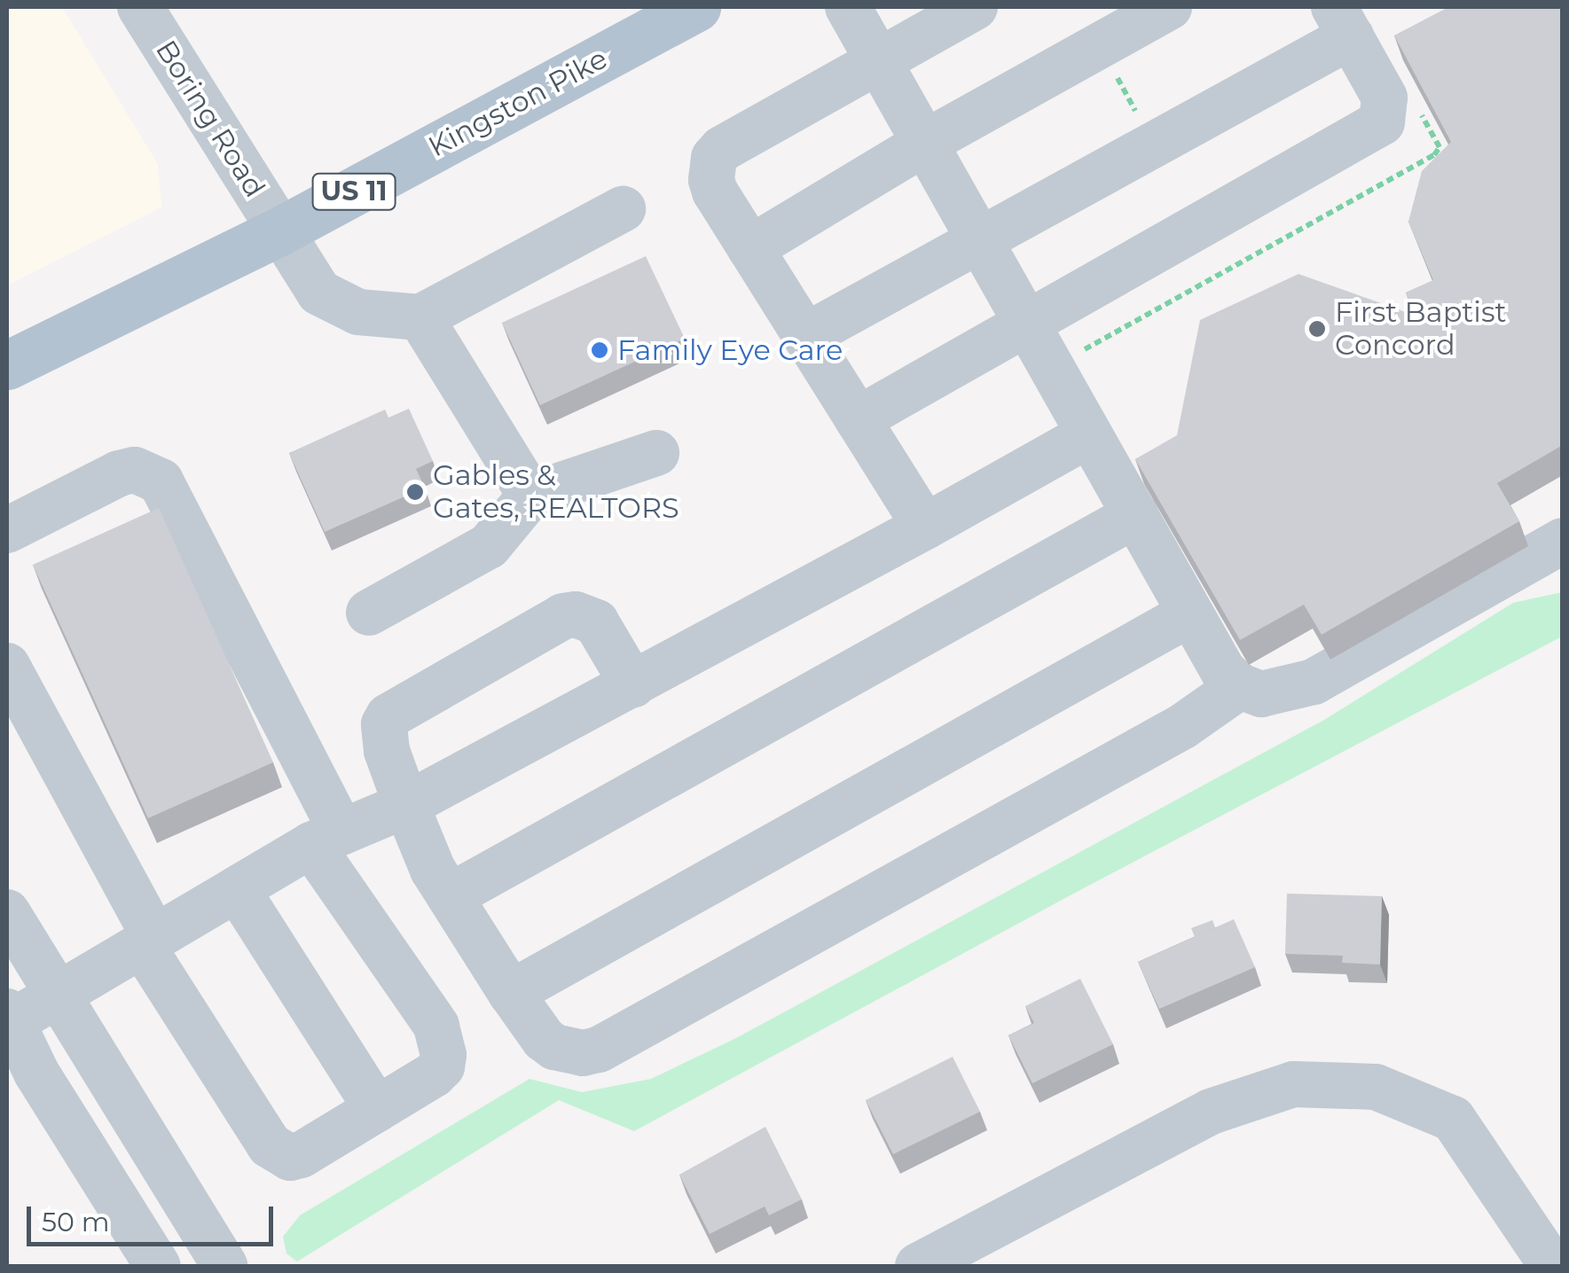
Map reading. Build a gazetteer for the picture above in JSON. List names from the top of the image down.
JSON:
{
  "streets": {
    "main road": ["Kingston Pike", "US 11"],
    "street": ["Boring Road"]
  },
  "crossings": [
    ["Kingston Pike", "Boring Road"]
  ],
  "places": ["First Baptist Concord", "Family Eye Care", "Gables & Gates, REALTORS"],
  "scale_bar": "50 m"
}
